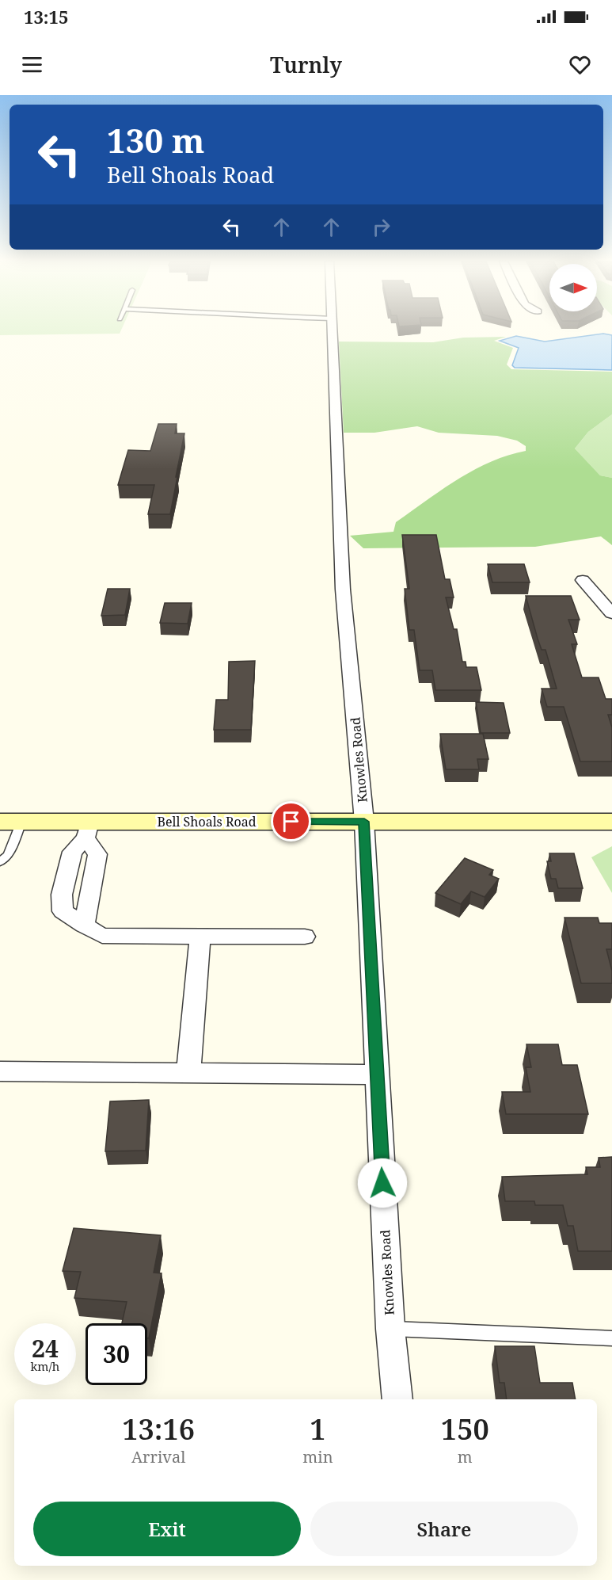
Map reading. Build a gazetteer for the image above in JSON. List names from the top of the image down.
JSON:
{
  "streets": {
    "main road": ["Bell Shoals Road"],
    "street": ["Knowles Road"]
  },
  "crossings": [
    ["Knowles Road", "Bell Shoals Road"]
  ],
  "north": "right",
  "page": {
    "status": "13:15",
    "header": "Turnly",
    "turn": ["130 m", "Bell Shoals Road"],
    "speed": "24 km/h",
    "limit": "30",
    "eta": [
      "13:16",
      "Arrival",
      "1",
      "min",
      "150",
      "m"
    ],
    "buttons": ["Exit", "Share"]
  }
}
